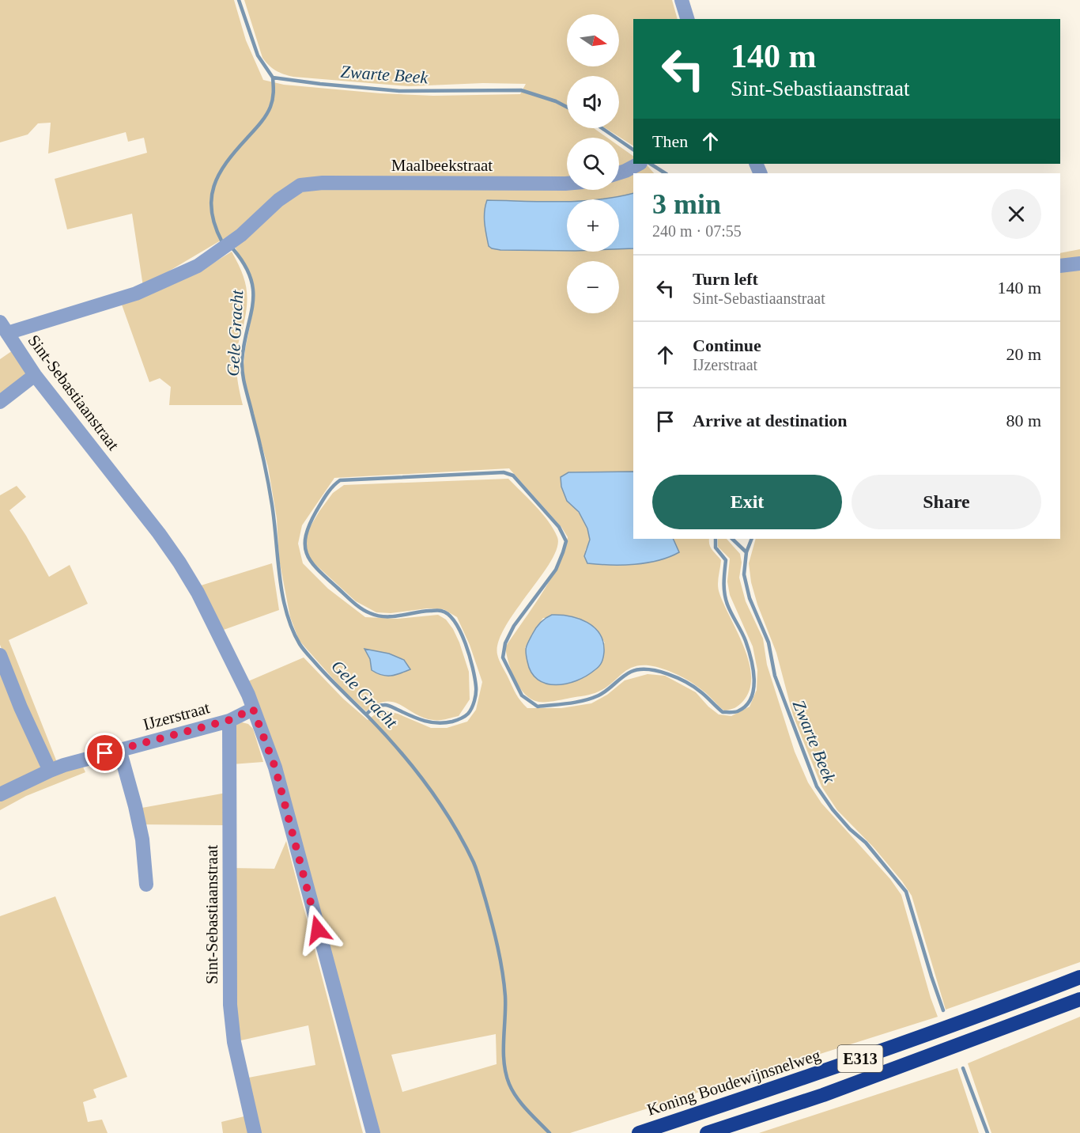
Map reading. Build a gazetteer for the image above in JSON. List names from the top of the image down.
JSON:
{
  "streets": {
    "highway": ["E313", "Koning Boudewijnsnelweg"],
    "street": ["Maalbeekstraat", "Sint-Sebastiaanstraat", "IJzerstraat"]
  },
  "crossings": [
    ["Maalbeekstraat", "Sint-Sebastiaanstraat"],
    ["Sint-Sebastiaanstraat", "IJzerstraat"]
  ],
  "water": ["Zwarte Beek", "Gele Gracht"],
  "north": "right",
  "page": {
    "map_buttons": ["+", "−"],
    "turn": ["140 m", "Sint-Sebastiaanstraat"],
    "then": "Then",
    "heading": ["3 min", "240 m · 07:55"],
    "list": [
      {
        "name": "Turn left",
        "note": "Sint-Sebastiaanstraat",
        "value": "140 m"
      },
      {
        "name": "Continue",
        "note": "IJzerstraat",
        "value": "20 m"
      },
      {
        "name": "Arrive at destination",
        "value": "80 m"
      }
    ],
    "buttons": ["Exit", "Share"]
  }
}
